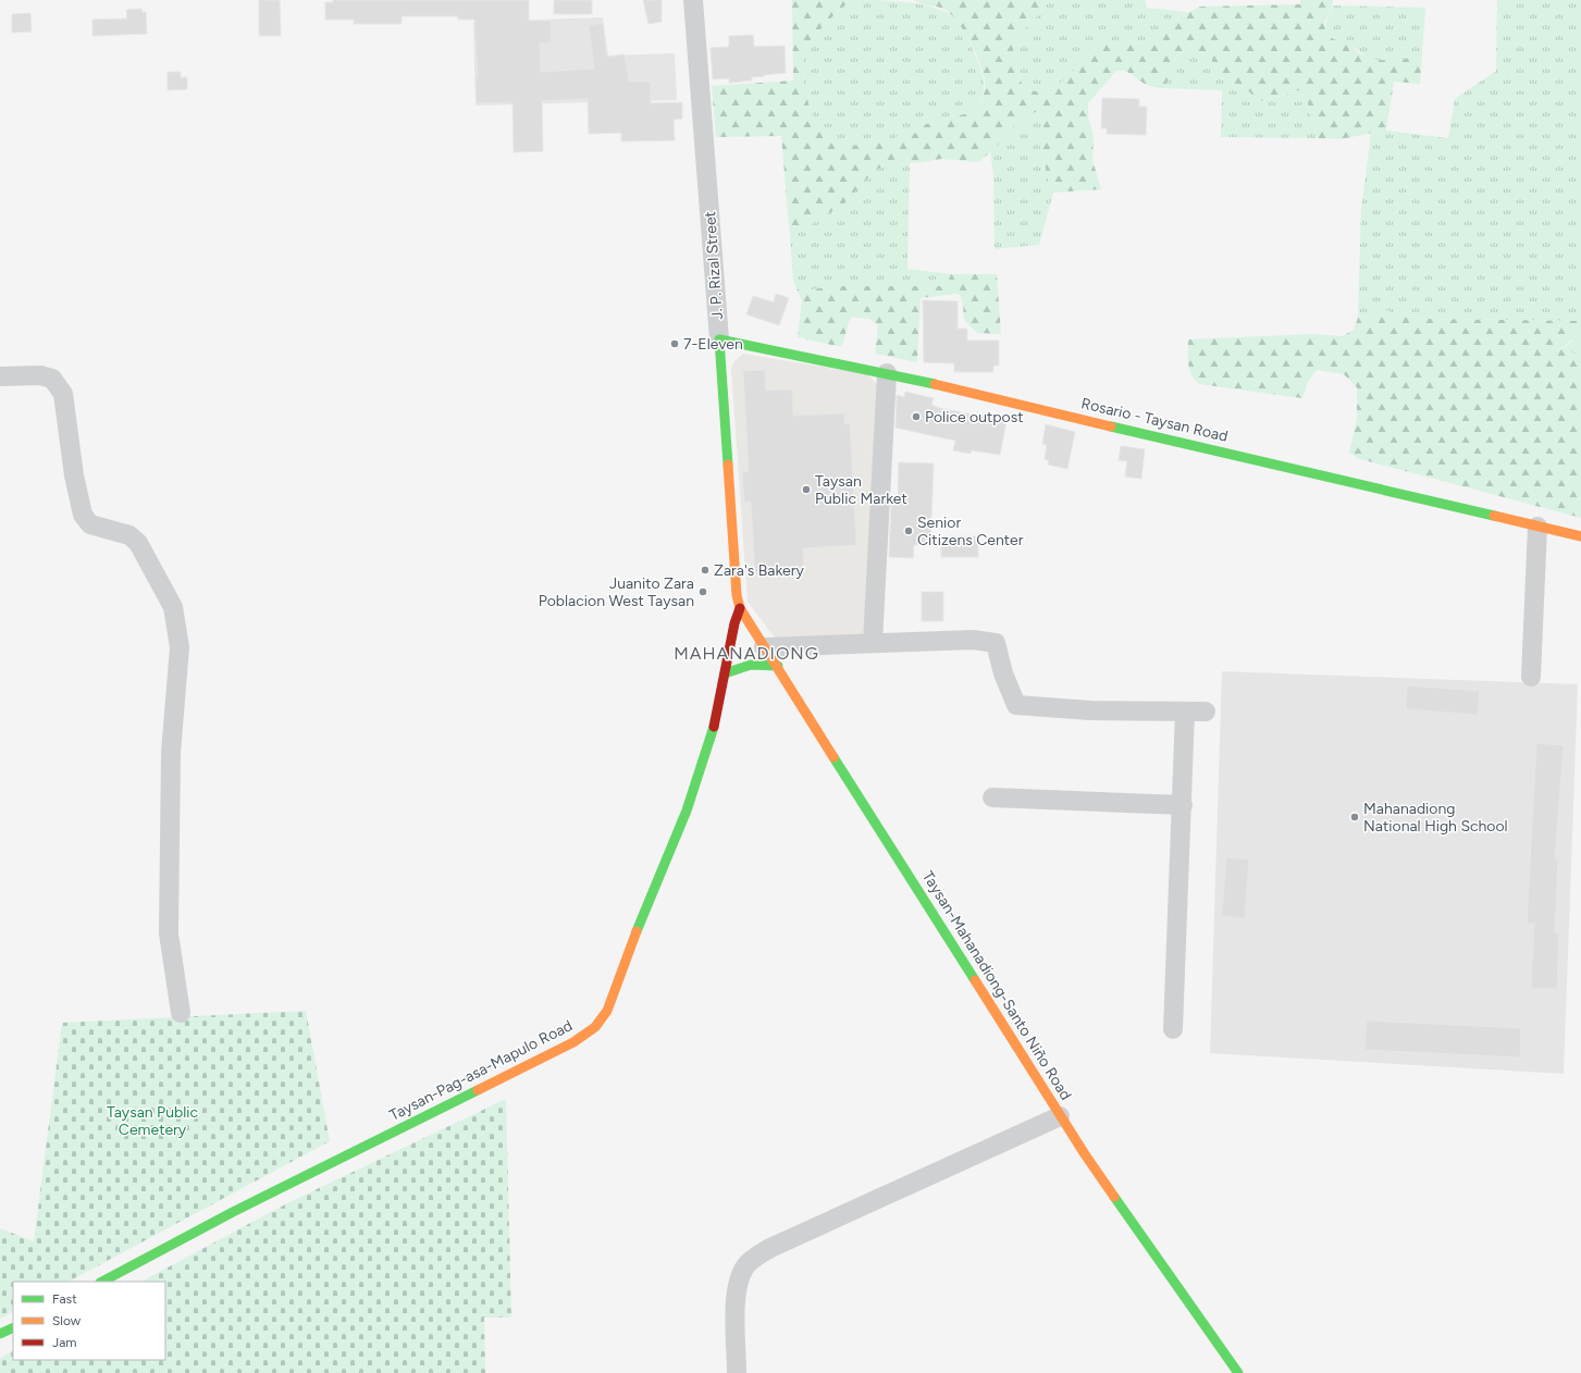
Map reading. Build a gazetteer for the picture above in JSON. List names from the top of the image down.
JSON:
{
  "streets": {
    "main road": [
      "J. P. Rizal Street",
      "Rosario - Taysan Road",
      "Taysan-Mahanadiong-Santo Niño Road",
      "Taysan-Pag-asa-Mapulo Road"
    ]
  },
  "crossings": [
    ["J. P. Rizal Street", "Rosario - Taysan Road"],
    ["J. P. Rizal Street", "Taysan-Mahanadiong-Santo Niño Road"],
    ["J. P. Rizal Street", "Taysan-Pag-asa-Mapulo Road"],
    ["Taysan-Mahanadiong-Santo Niño Road", "Taysan-Pag-asa-Mapulo Road"]
  ],
  "districts": ["MAHANADIONG"],
  "parks": ["Taysan Public Cemetery"],
  "places": [
    "7-Eleven",
    "Police outpost",
    "Taysan Public Market",
    "Senior Citizens Center",
    "Zara's Bakery",
    "Juanito Zara Poblacion West Taysan",
    "Mahanadiong National High School"
  ],
  "legend": ["Fast", "Slow", "Jam"]
}
